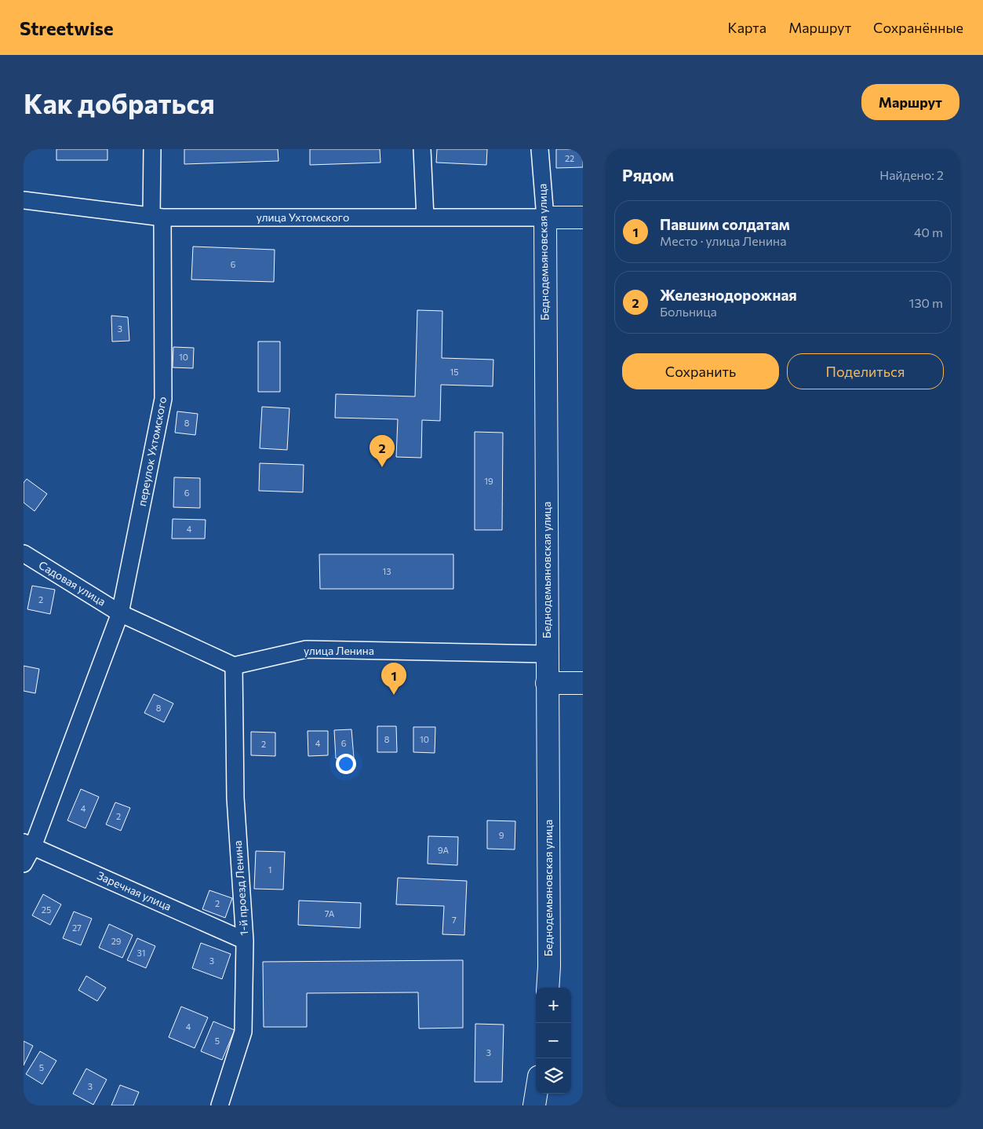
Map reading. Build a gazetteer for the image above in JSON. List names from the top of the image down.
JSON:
{
  "streets": {
    "main road": ["улица Ухтомского", "Беднодемьяновская улица"],
    "street": [
      "переулок Ухтомского",
      "Садовая улица",
      "улица Ленина",
      "1-й проезд Ленина",
      "Заречная улица"
    ]
  },
  "crossings": [
    ["улица Ухтомского", "Беднодемьяновская улица"],
    ["улица Ухтомского", "переулок Ухтомского"],
    ["Беднодемьяновская улица", "улица Ленина"],
    ["переулок Ухтомского", "Садовая улица"],
    ["переулок Ухтомского", "Заречная улица"],
    ["улица Ленина", "1-й проезд Ленина"],
    ["1-й проезд Ленина", "Заречная улица"]
  ],
  "house_numbers": [
    "22",
    "6",
    "3",
    "10",
    "15",
    "8",
    "19",
    "6",
    "4",
    "13",
    "2",
    "8",
    "8",
    "10",
    "4",
    "6",
    "2",
    "4",
    "2",
    "9",
    "9А",
    "1",
    "2",
    "25",
    "7А",
    "7",
    "27",
    "29",
    "31",
    "3",
    "4",
    "5",
    "3",
    "5",
    "3"
  ],
  "page": {
    "header": "Streetwise",
    "nav": ["Карта", "Маршрут", "Сохранённые"],
    "buttons": [
      "Маршрут",
      ["Сохранить", "Поделиться"]
    ],
    "title": "Как добраться",
    "heading": ["Рядом", "Найдено: 2"],
    "list": [
      {
        "mark": "1",
        "name": "Павшим солдатам",
        "note": "Место · улица Ленина",
        "value": "40 m"
      },
      {
        "mark": "2",
        "name": "Железнодорожная",
        "note": "Больница",
        "value": "130 m"
      }
    ],
    "pins": ["2", "1"],
    "map_buttons": ["+", "−"]
  }
}
